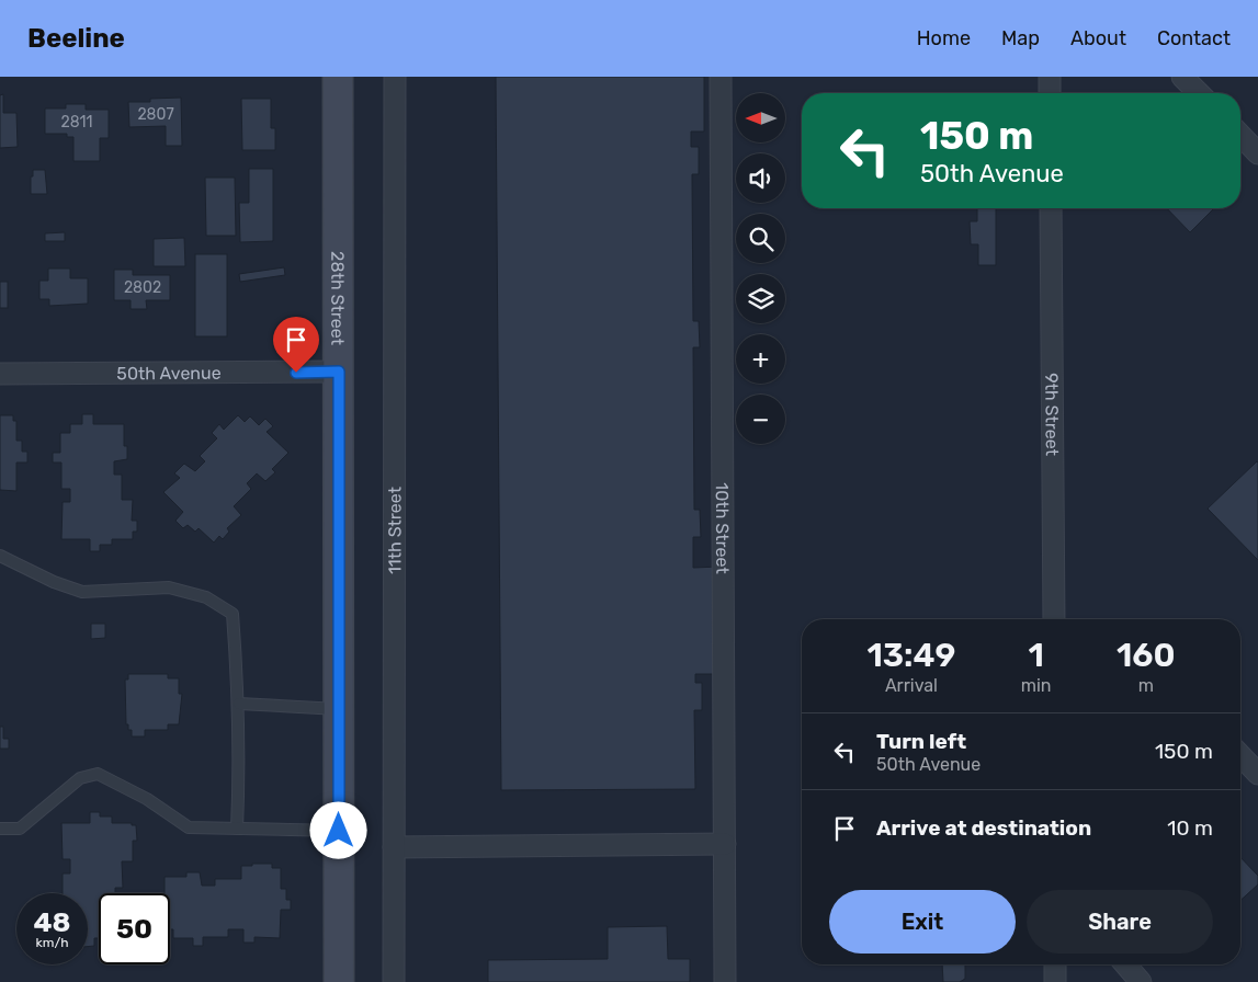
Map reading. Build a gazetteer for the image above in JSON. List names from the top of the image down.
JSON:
{
  "streets": {
    "main road": ["28th Street"],
    "street": [
      "50th Avenue",
      "9th Street",
      "11th Street",
      "10th Street"
    ]
  },
  "crossings": [
    ["28th Street", "50th Avenue"]
  ],
  "house_numbers": ["2807", "2811", "2802"],
  "north": "left",
  "page": {
    "header": "Beeline",
    "nav": [
      "Home",
      "Map",
      "About",
      "Contact"
    ],
    "map_buttons": ["+", "−"],
    "turn": ["150 m", "50th Avenue"],
    "eta": [
      "13:49",
      "Arrival",
      "1",
      "min",
      "160",
      "m"
    ],
    "list": [
      {
        "name": "Turn left",
        "note": "50th Avenue",
        "value": "150 m"
      },
      {
        "name": "Arrive at destination",
        "value": "10 m"
      }
    ],
    "buttons": ["Exit", "Share"],
    "speed": "48 km/h",
    "limit": "50"
  }
}
